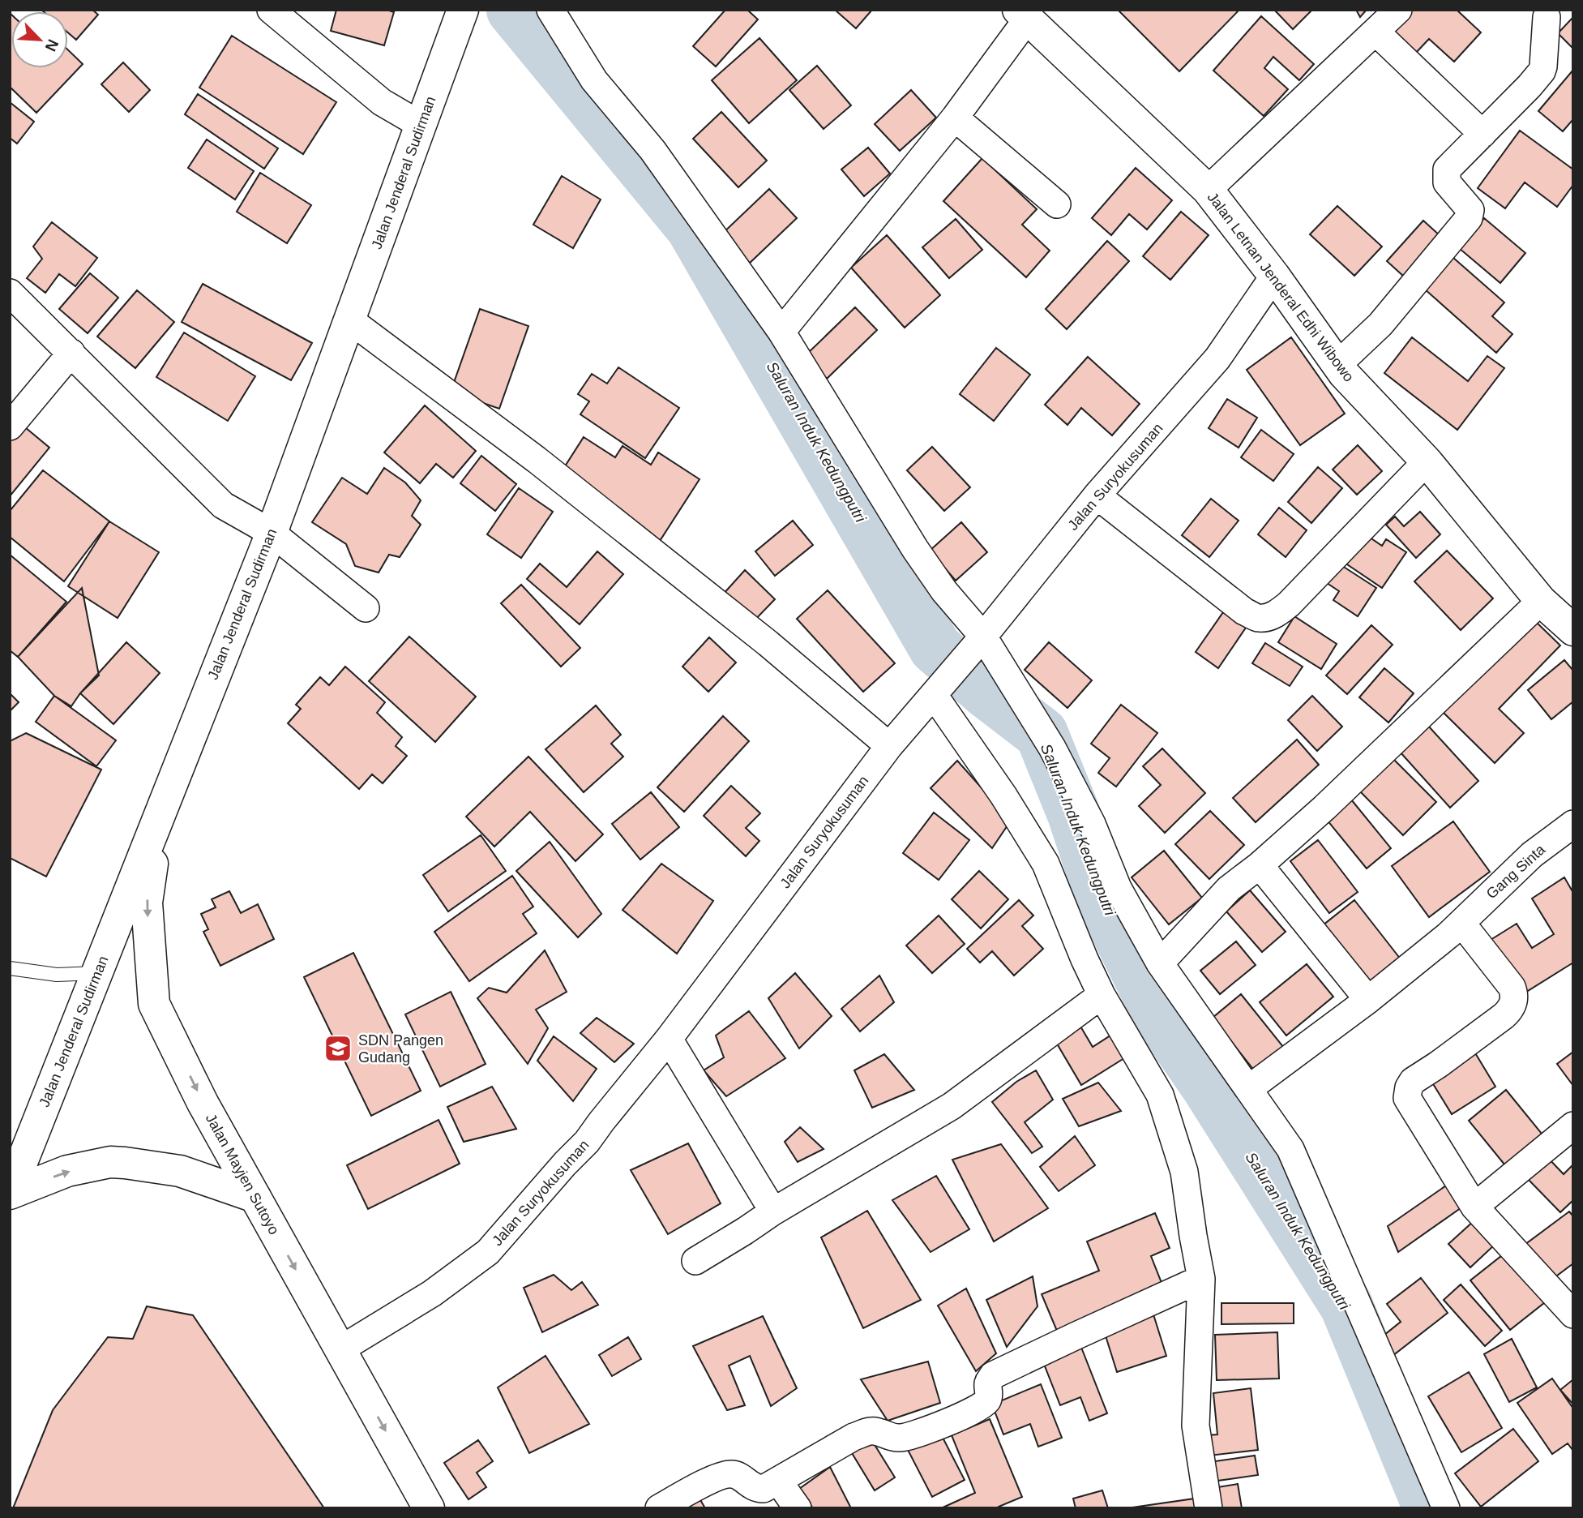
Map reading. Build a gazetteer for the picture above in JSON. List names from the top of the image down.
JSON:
{
  "streets": {
    "main road": ["Jalan Jenderal Sudirman", "Jalan Letnan Jenderal Edhi Wibowo", "Jalan Mayjen Sutoyo"],
    "street": ["Jalan Suryokusuman", "Gang Sinta"]
  },
  "crossings": [
    ["Jalan Jenderal Sudirman", "Jalan Mayjen Sutoyo"],
    ["Jalan Letnan Jenderal Edhi Wibowo", "Jalan Suryokusuman"],
    ["Jalan Suryokusuman", "Jalan Mayjen Sutoyo"]
  ],
  "one_way": ["Jalan Mayjen Sutoyo"],
  "water": ["Saluran Induk Kedungputri"],
  "places": {
    "school or university": ["SDN Pangen Gudang"]
  },
  "north": "bottom right"
}
